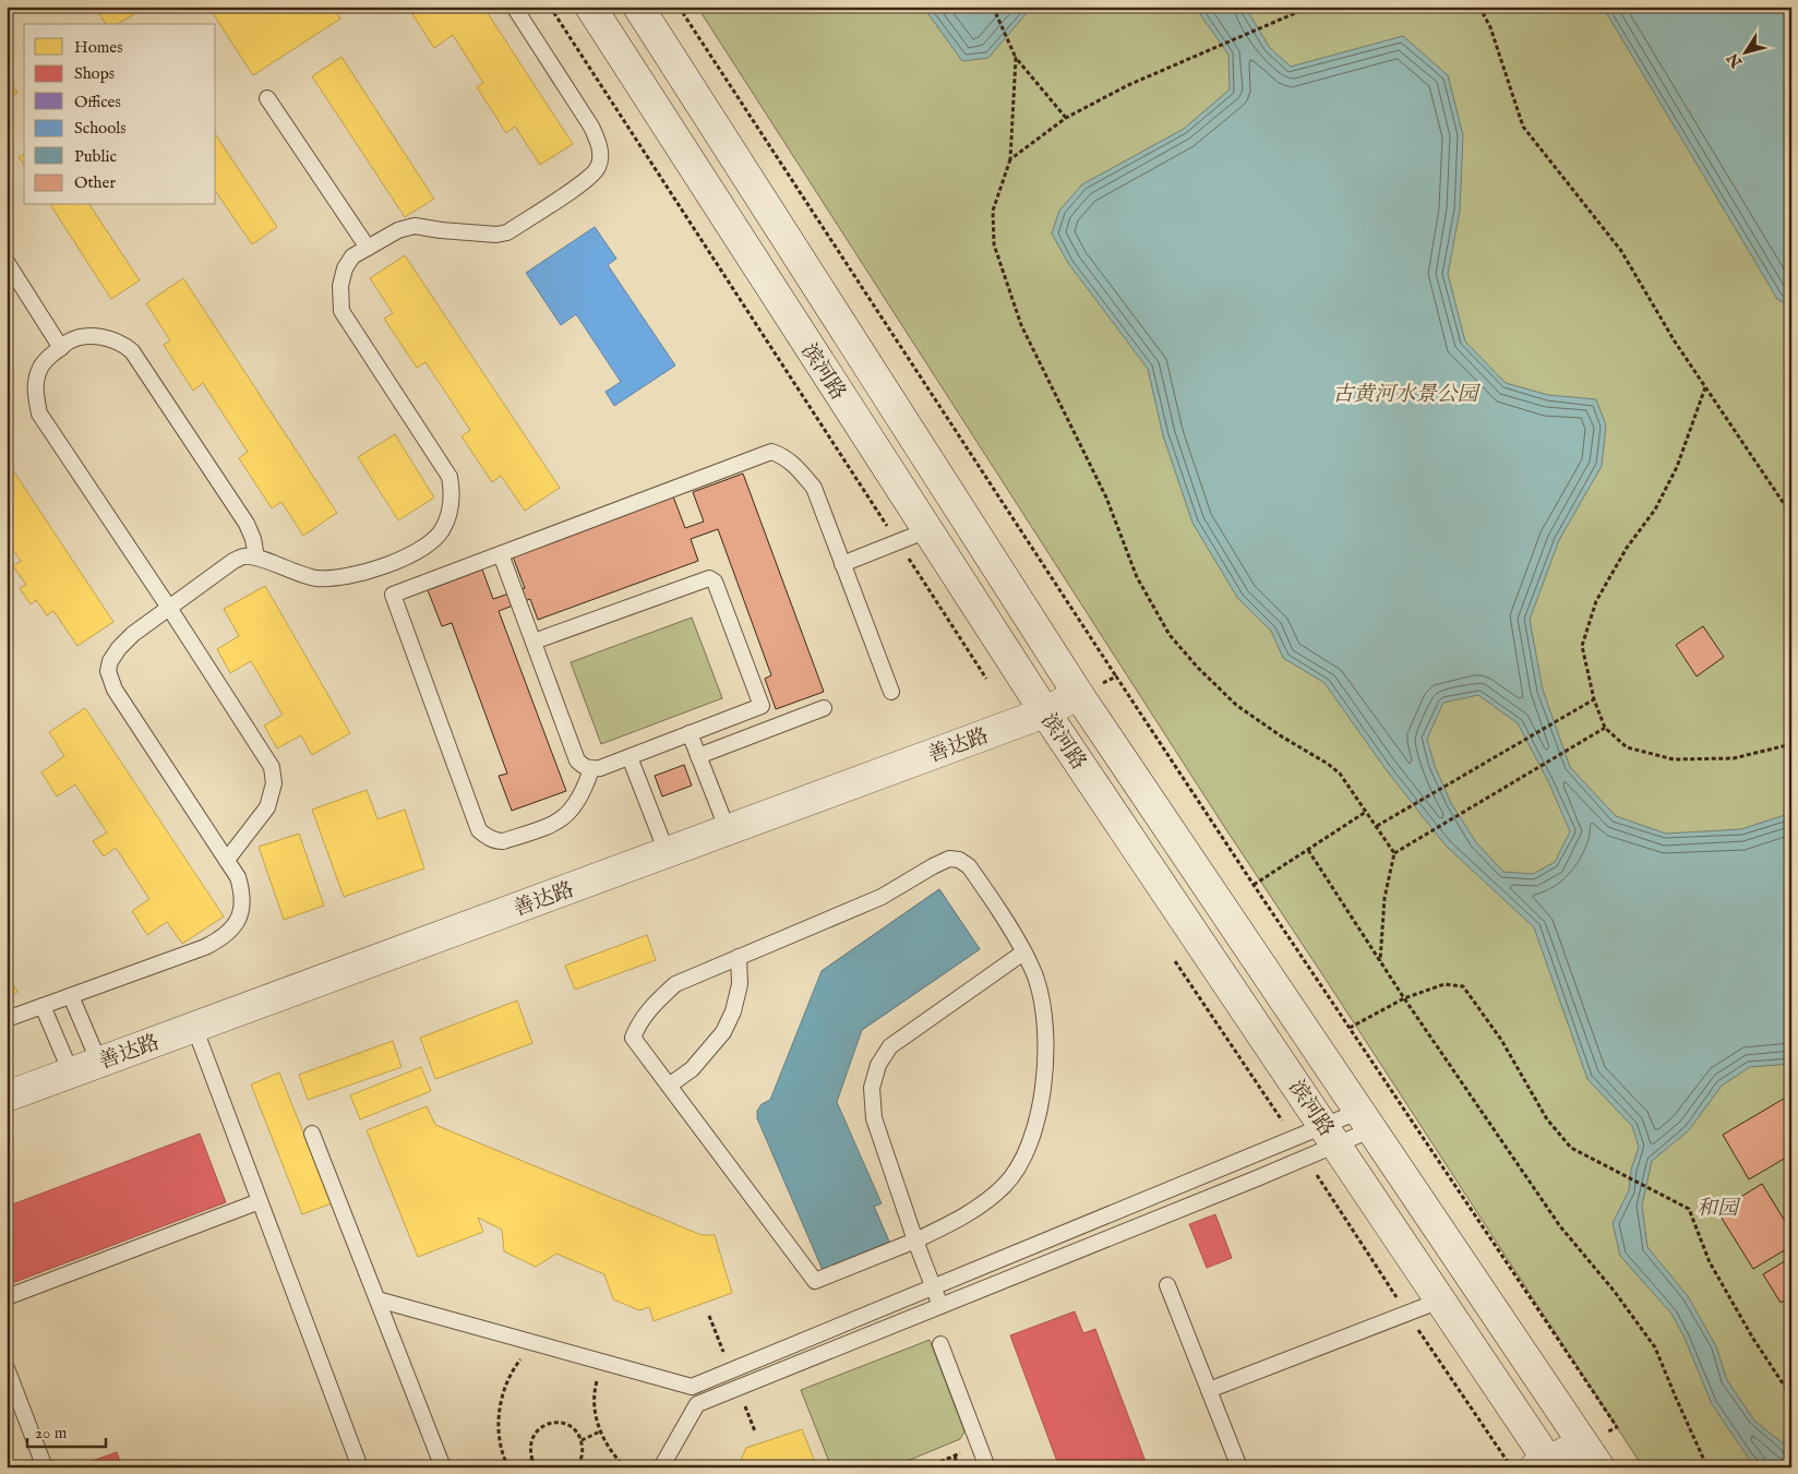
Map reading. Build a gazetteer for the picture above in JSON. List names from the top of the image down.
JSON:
{
  "streets": {
    "main road": ["滨河路", "善达路"]
  },
  "crossings": [
    ["滨河路", "善达路"]
  ],
  "parks": ["古黄河水景公园", "和园"],
  "legend": [
    "Homes",
    "Shops",
    "Offices",
    "Schools",
    "Public",
    "Other"
  ],
  "scale_bar": "20 m",
  "north": "bottom left"
}
